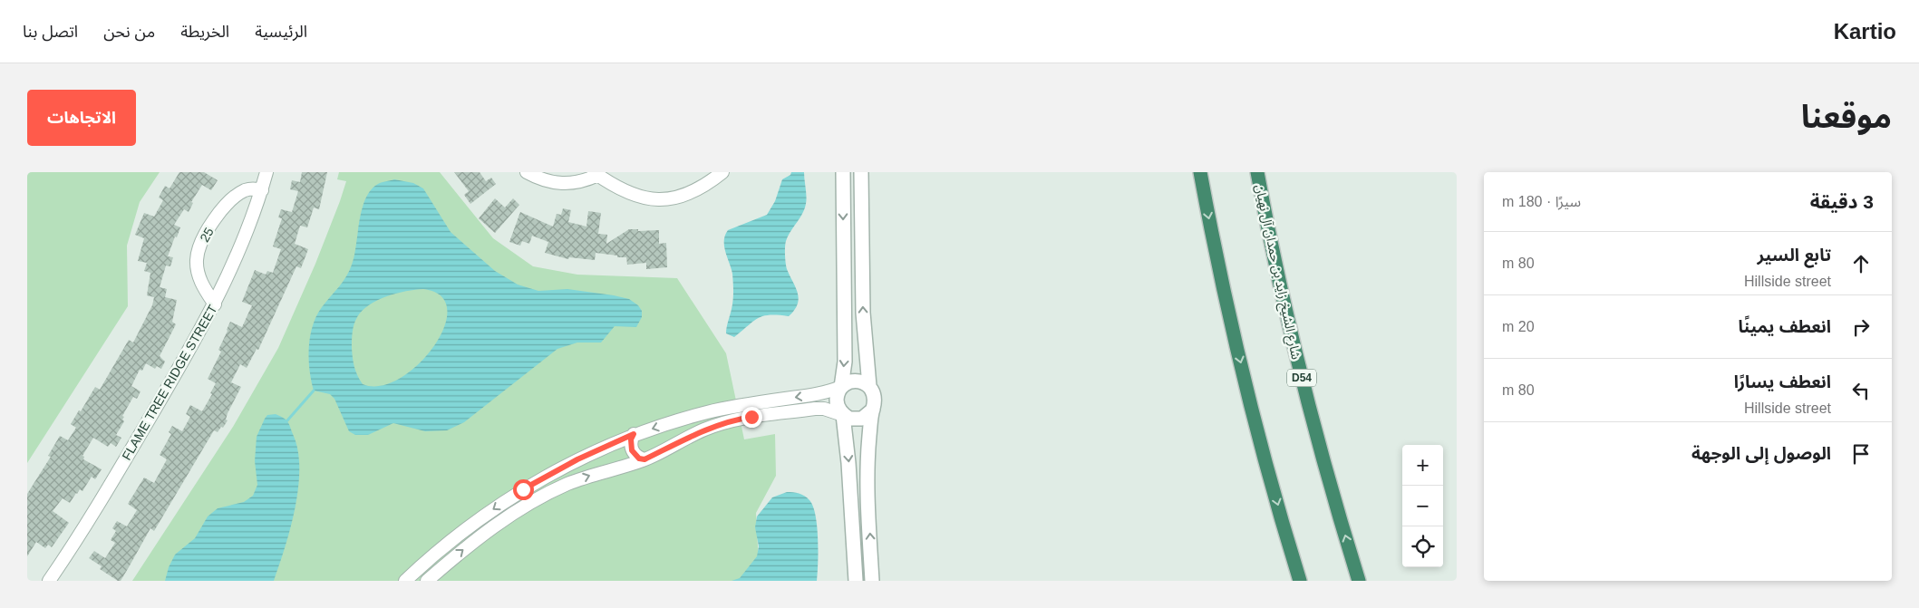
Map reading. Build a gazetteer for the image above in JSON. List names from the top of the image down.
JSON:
{
  "streets": {
    "highway": ["شارع الشيخ زايد بن حمدان آل نهيان", "D54"],
    "street": ["25", "FLAME TREE RIDGE STREET"]
  },
  "crossings": [
    ["25", "FLAME TREE RIDGE STREET"]
  ],
  "page": {
    "header": "Kartio",
    "nav": [
      "الرئيسية",
      "الخريطة",
      "من نحن",
      "اتصل بنا"
    ],
    "title": "موقعنا",
    "buttons": "الاتجاهات",
    "heading": ["3 دقيقة", "سيرًا · 180 m"],
    "list": [
      ["تابع السير", "Hillside street", "80 m"],
      ["انعطف يمينًا", "20 m"],
      ["انعطف يسارًا", "Hillside street", "80 m"],
      "الوصول إلى الوجهة"
    ],
    "map_buttons": ["+", "−"]
  }
}
